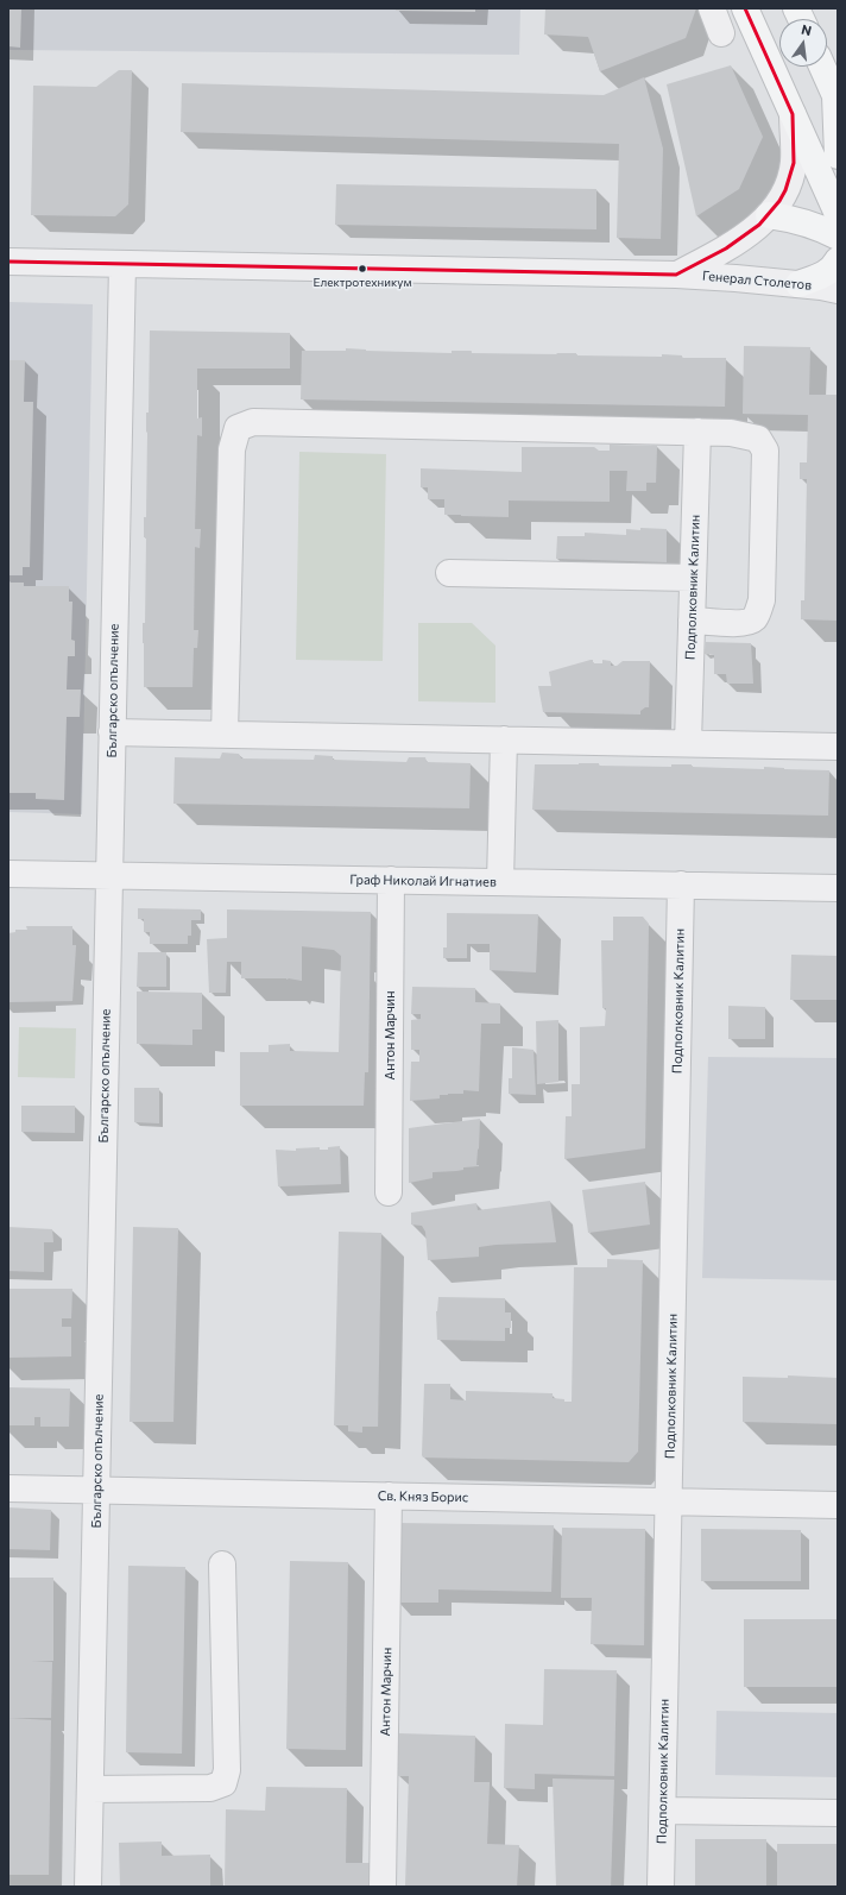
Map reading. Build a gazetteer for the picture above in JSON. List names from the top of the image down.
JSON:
{
  "streets": {
    "street": [
      "Генерал Столетов",
      "Подполковник Калитин",
      "Българско опълчение",
      "Граф Николай Игнатиев",
      "Антон Марчин",
      "Св. Княз Борис"
    ]
  },
  "crossings": [
    ["Генерал Столетов", "Българско опълчение"],
    ["Подполковник Калитин", "Граф Николай Игнатиев"],
    ["Подполковник Калитин", "Св. Княз Борис"],
    ["Българско опълчение", "Граф Николай Игнатиев"],
    ["Българско опълчение", "Св. Княз Борис"],
    ["Граф Николай Игнатиев", "Антон Марчин"],
    ["Антон Марчин", "Св. Княз Борис"]
  ],
  "places": ["Електротехникум"],
  "north": "top"
}
